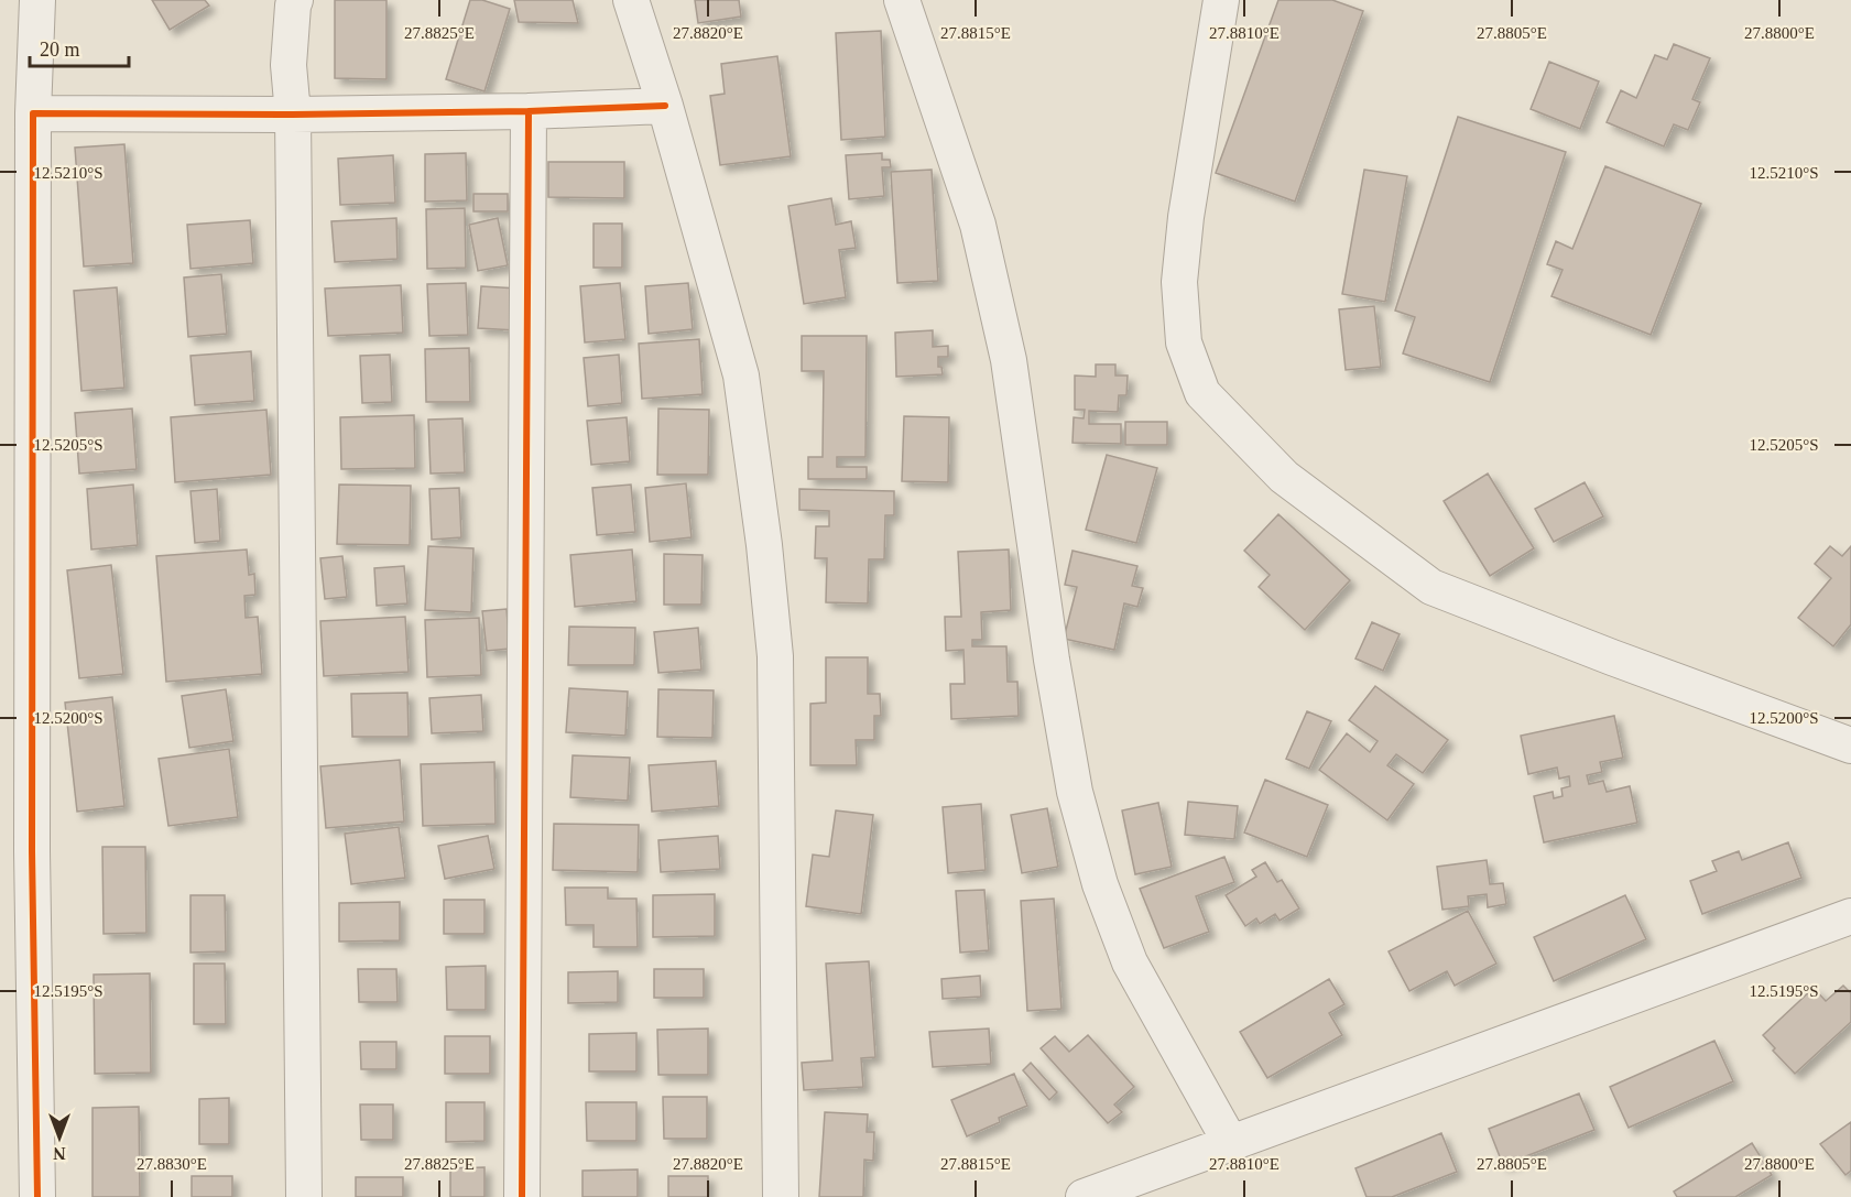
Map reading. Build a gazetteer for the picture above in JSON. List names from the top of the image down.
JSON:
{
  "scale_bar": "20 m",
  "north": "bottom",
  "coordinates": [
    "27.8825°E",
    "27.8820°E",
    "27.8815°E",
    "27.8810°E",
    "27.8805°E",
    "27.8800°E",
    "12.5210°S",
    "12.5205°S",
    "12.5200°S",
    "12.5195°S",
    "27.8830°E"
  ]
}
